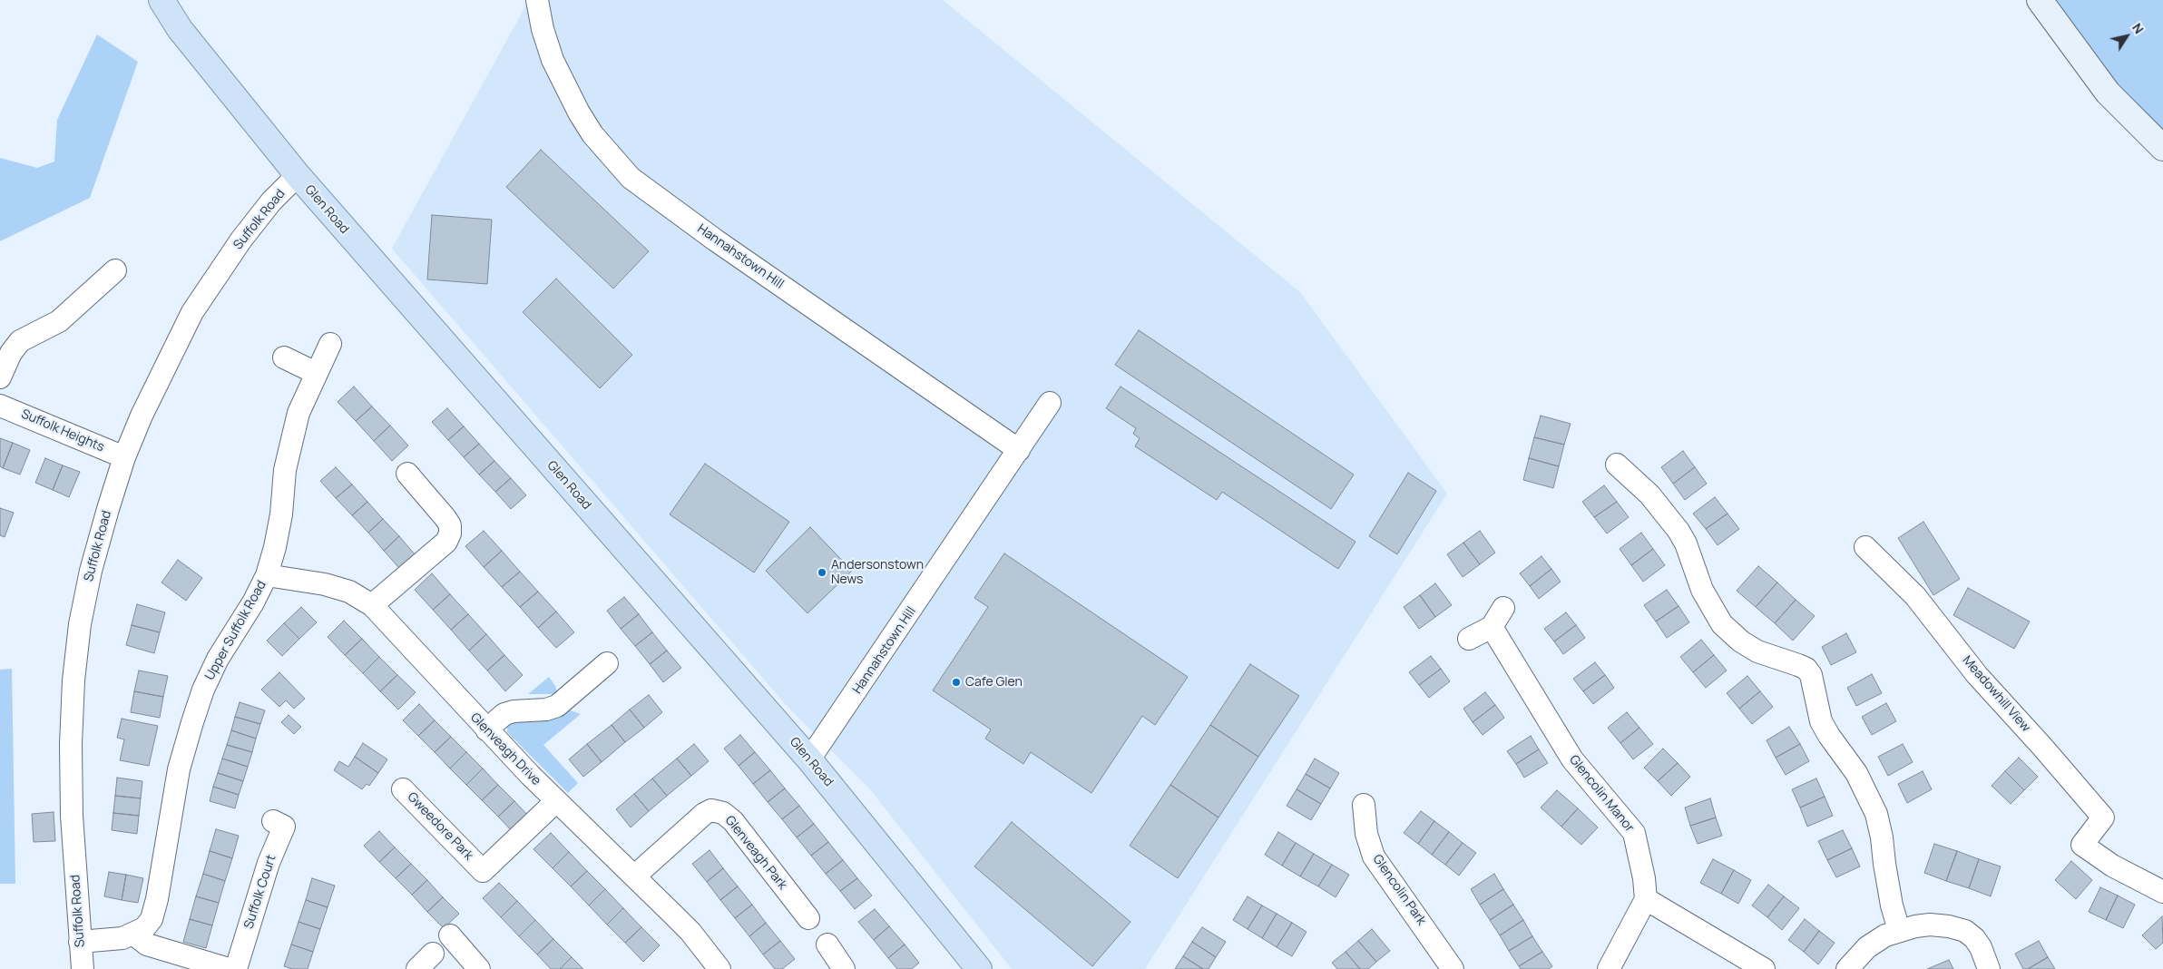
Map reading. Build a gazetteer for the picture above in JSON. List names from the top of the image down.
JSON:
{
  "streets": {
    "main road": ["Glen Road"],
    "street": [
      "Suffolk Road",
      "Hannahstown Hill",
      "Suffolk Heights",
      "Upper Suffolk Road",
      "Meadowhill View",
      "Glenveagh Drive",
      "Glencolin Manor",
      "Gweedore Park",
      "Glenveagh Park",
      "Glencolin Park",
      "Suffolk Court"
    ]
  },
  "crossings": [
    ["Glen Road", "Suffolk Road"],
    ["Glen Road", "Hannahstown Hill"],
    ["Suffolk Road", "Suffolk Heights"],
    ["Suffolk Road", "Upper Suffolk Road"],
    ["Upper Suffolk Road", "Glenveagh Drive"],
    ["Glenveagh Drive", "Gweedore Park"],
    ["Glenveagh Drive", "Glenveagh Park"]
  ],
  "places": ["Andersonstown News", "Cafe Glen"],
  "north": "top right"
}
